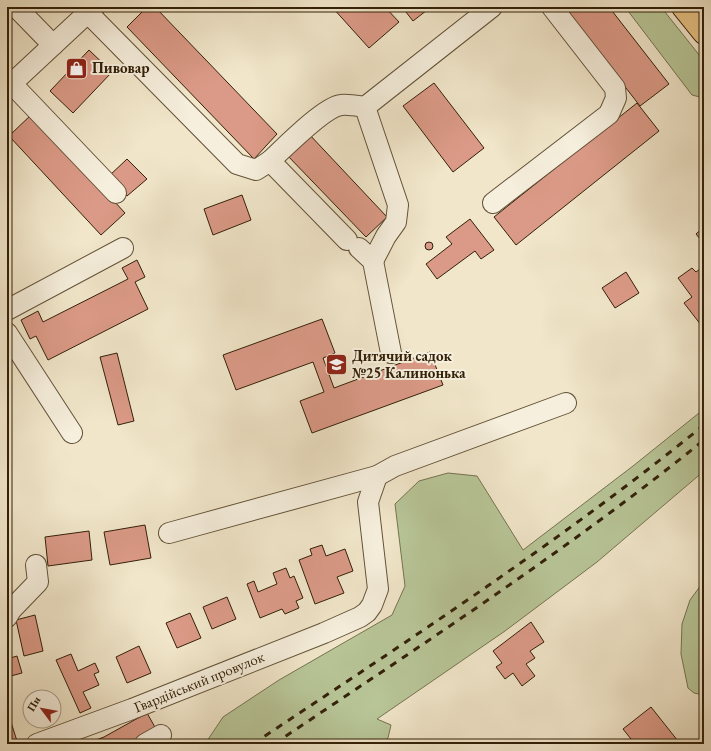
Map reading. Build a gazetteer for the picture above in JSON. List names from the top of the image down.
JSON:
{
  "streets": {
    "street": ["Гвардійський провулок"]
  },
  "places": {
    "shop": ["Пивовар"],
    "school or university": ["Дитячий садок №25 Калинонька"]
  },
  "north": "top left"
}
